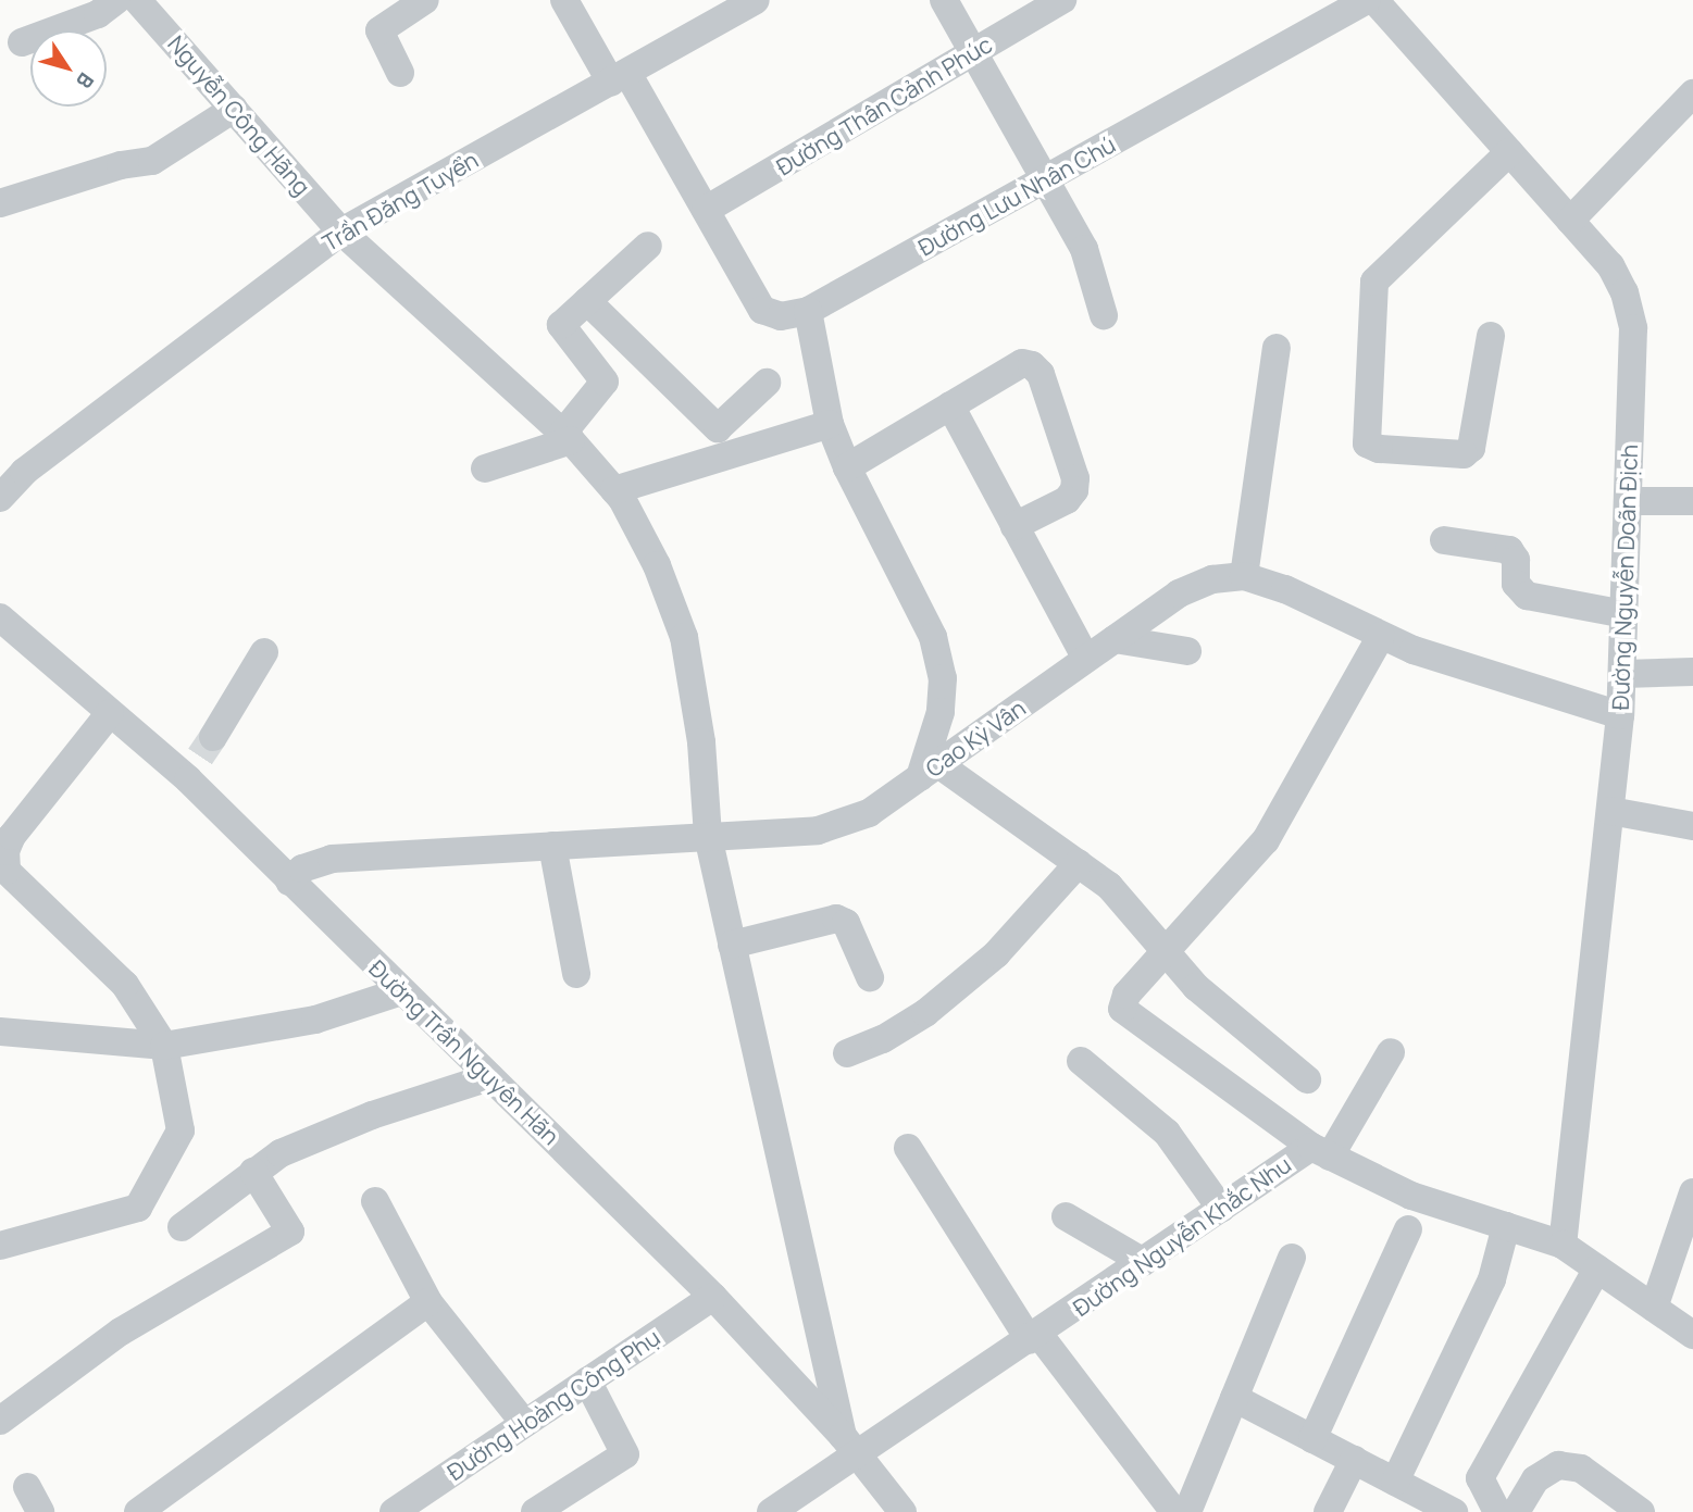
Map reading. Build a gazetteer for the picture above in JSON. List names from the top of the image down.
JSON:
{
  "streets": {
    "street": [
      "Đường Thân Cảnh Phúc",
      "Nguyễn Công Hãng",
      "Đường Lưu Nhân Chú",
      "Trần Đăng Tuyển",
      "Đường Nguyễn Doãn Địch",
      "Cao Kỳ Vân",
      "Đường Trần Nguyên Hãn",
      "Đường Nguyễn Khắc Nhu",
      "Đường Hoàng Công Phụ"
    ]
  },
  "crossings": [
    ["Đường Thân Cảnh Phúc", "Đường Lưu Nhân Chú"],
    ["Nguyễn Công Hãng", "Trần Đăng Tuyển"],
    ["Nguyễn Công Hãng", "Cao Kỳ Vân"],
    ["Nguyễn Công Hãng", "Đường Trần Nguyên Hãn"],
    ["Nguyễn Công Hãng", "Đường Nguyễn Khắc Nhu"],
    ["Đường Lưu Nhân Chú", "Trần Đăng Tuyển"],
    ["Đường Nguyễn Doãn Địch", "Cao Kỳ Vân"],
    ["Cao Kỳ Vân", "Đường Trần Nguyên Hãn"],
    ["Đường Trần Nguyên Hãn", "Đường Nguyễn Khắc Nhu"],
    ["Đường Trần Nguyên Hãn", "Đường Hoàng Công Phụ"]
  ],
  "north": "bottom right"
}
